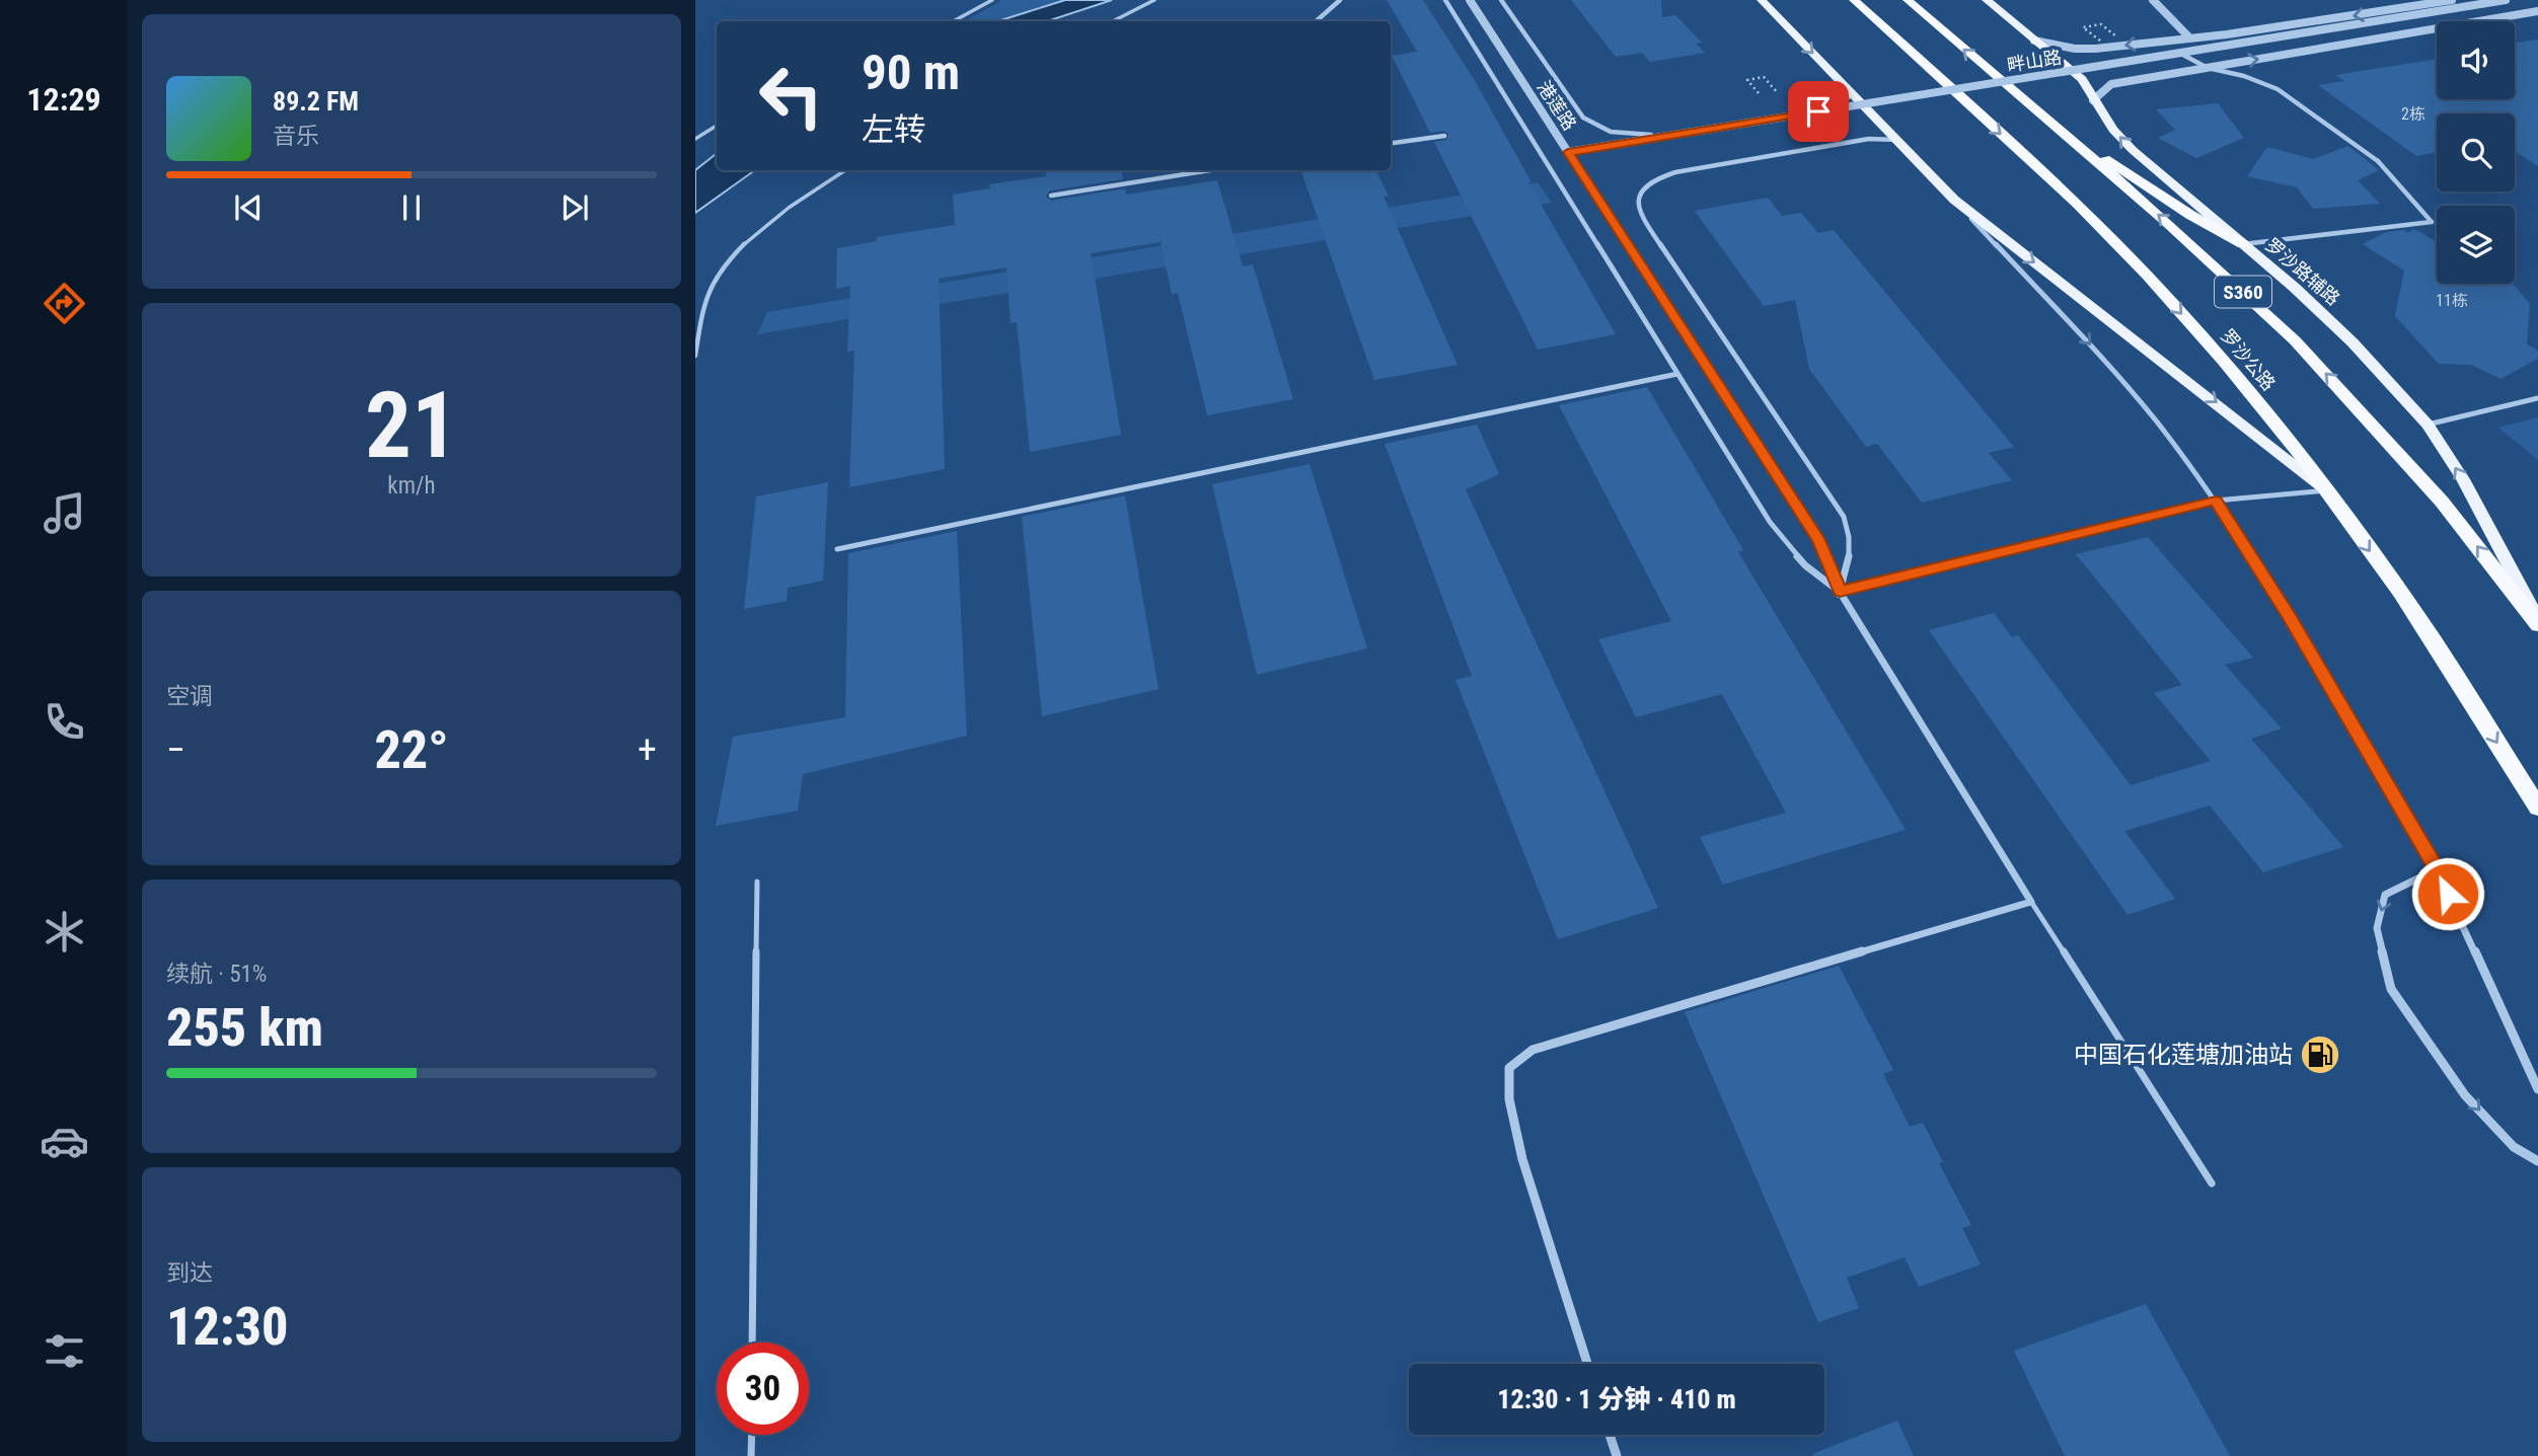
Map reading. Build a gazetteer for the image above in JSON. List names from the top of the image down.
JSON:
{
  "streets": {
    "highway": ["S360", "罗沙公路"],
    "main road": ["罗沙路辅路"],
    "street": ["畔山路", "港莲路"]
  },
  "crossings": [
    ["畔山路", "港莲路"],
    ["畔山路", "罗沙路辅路"],
    ["罗沙路辅路", "罗沙公路"]
  ],
  "places": {
    "fuel station": ["中国石化莲塘加油站"]
  },
  "house_numbers": ["2栋", "11栋"],
  "page": {
    "tabs": "12:29",
    "turn": ["90 m", "左转"],
    "song": ["89.2 FM", "音乐"],
    "tile": [
      ["21", "km/h"],
      "空调",
      ["续航 · 51%", "255 km"],
      ["到达", "12:30"]
    ],
    "heat": ["−", "22°", "+"],
    "limit": "30",
    "trip": "12:30 · 1 分钟 · 410 m"
  }
}
